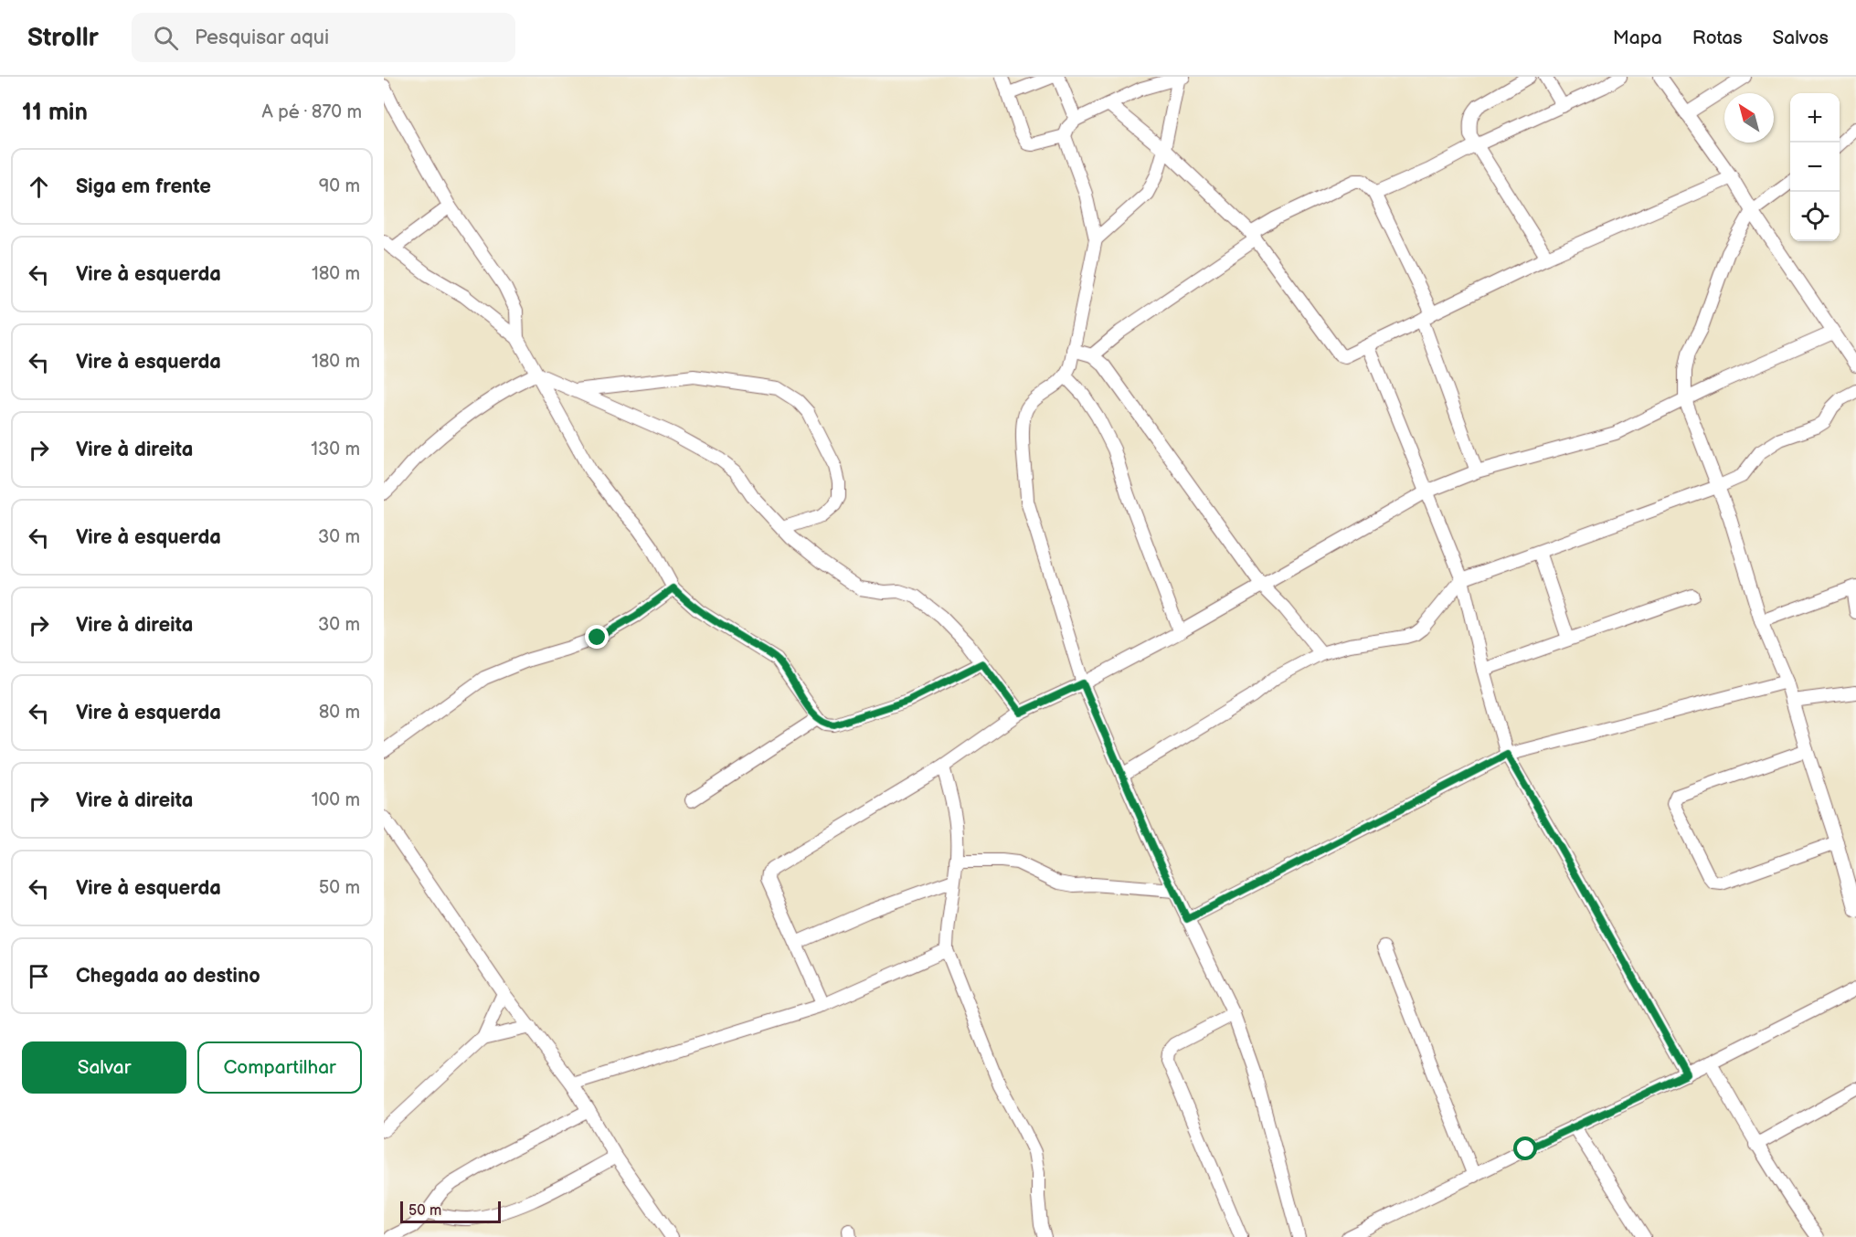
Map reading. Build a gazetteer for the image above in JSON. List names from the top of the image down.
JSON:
{
  "scale_bar": "50 m",
  "north": "top left",
  "page": {
    "header": "Strollr",
    "search": "Pesquisar aqui",
    "nav": ["Mapa", "Rotas", "Salvos"],
    "heading": ["11 min", "A pé · 870 m"],
    "map_buttons": ["+", "−"],
    "list": [
      ["Siga em frente", "90 m"],
      ["Vire à esquerda", "180 m"],
      ["Vire à esquerda", "180 m"],
      ["Vire à direita", "130 m"],
      ["Vire à esquerda", "30 m"],
      ["Vire à direita", "30 m"],
      ["Vire à esquerda", "80 m"],
      ["Vire à direita", "100 m"],
      ["Vire à esquerda", "50 m"],
      "Chegada ao destino"
    ],
    "buttons": ["Salvar", "Compartilhar"],
    "scale": "50 m"
  }
}
